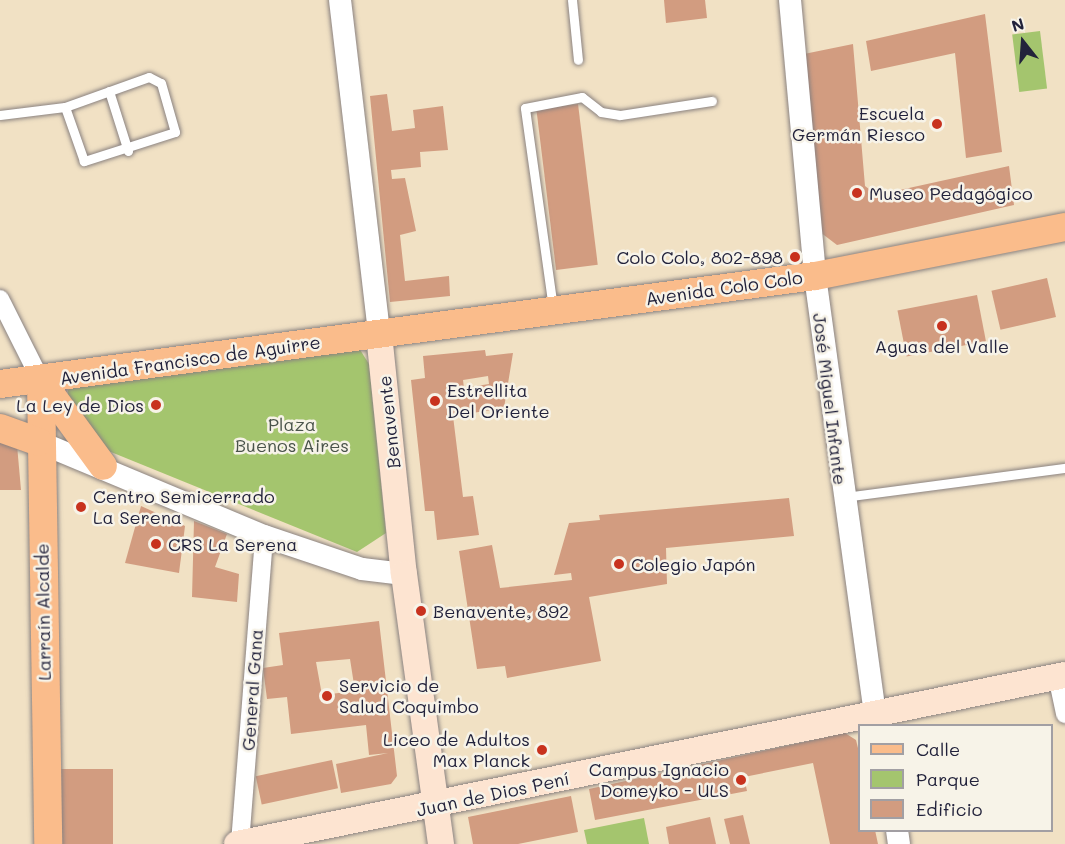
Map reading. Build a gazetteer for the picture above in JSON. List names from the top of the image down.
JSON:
{
  "streets": {
    "main road": [
      "Avenida Colo Colo",
      "Avenida Francisco de Aguirre",
      "Benavente",
      "Larraín Alcalde",
      "Juan de Dios Pení"
    ],
    "street": ["José Miguel Infante", "General Gana"]
  },
  "crossings": [
    ["Avenida Colo Colo", "Avenida Francisco de Aguirre"],
    ["Avenida Colo Colo", "José Miguel Infante"],
    ["Avenida Colo Colo", "Benavente"],
    ["Avenida Francisco de Aguirre", "Benavente"],
    ["Avenida Francisco de Aguirre", "Larraín Alcalde"],
    ["José Miguel Infante", "Juan de Dios Pení"],
    ["Benavente", "Juan de Dios Pení"],
    ["General Gana", "Juan de Dios Pení"]
  ],
  "parks": ["Plaza Buenos Aires"],
  "places": [
    "Escuela Germán Riesco",
    "Museo Pedagógico",
    "Colo Colo, 802-898",
    "Aguas del Valle",
    "Estrellita Del Oriente",
    "La Ley de Dios",
    "Centro Semicerrado La Serena",
    "CRS La Serena",
    "Colegio Japón",
    "Benavente, 892",
    "Servicio de Salud Coquimbo",
    "Liceo de Adultos Max Planck",
    "Campus Ignacio Domeyko - ULS"
  ],
  "legend": ["Calle", "Parque", "Edificio"],
  "north": "top"
}
